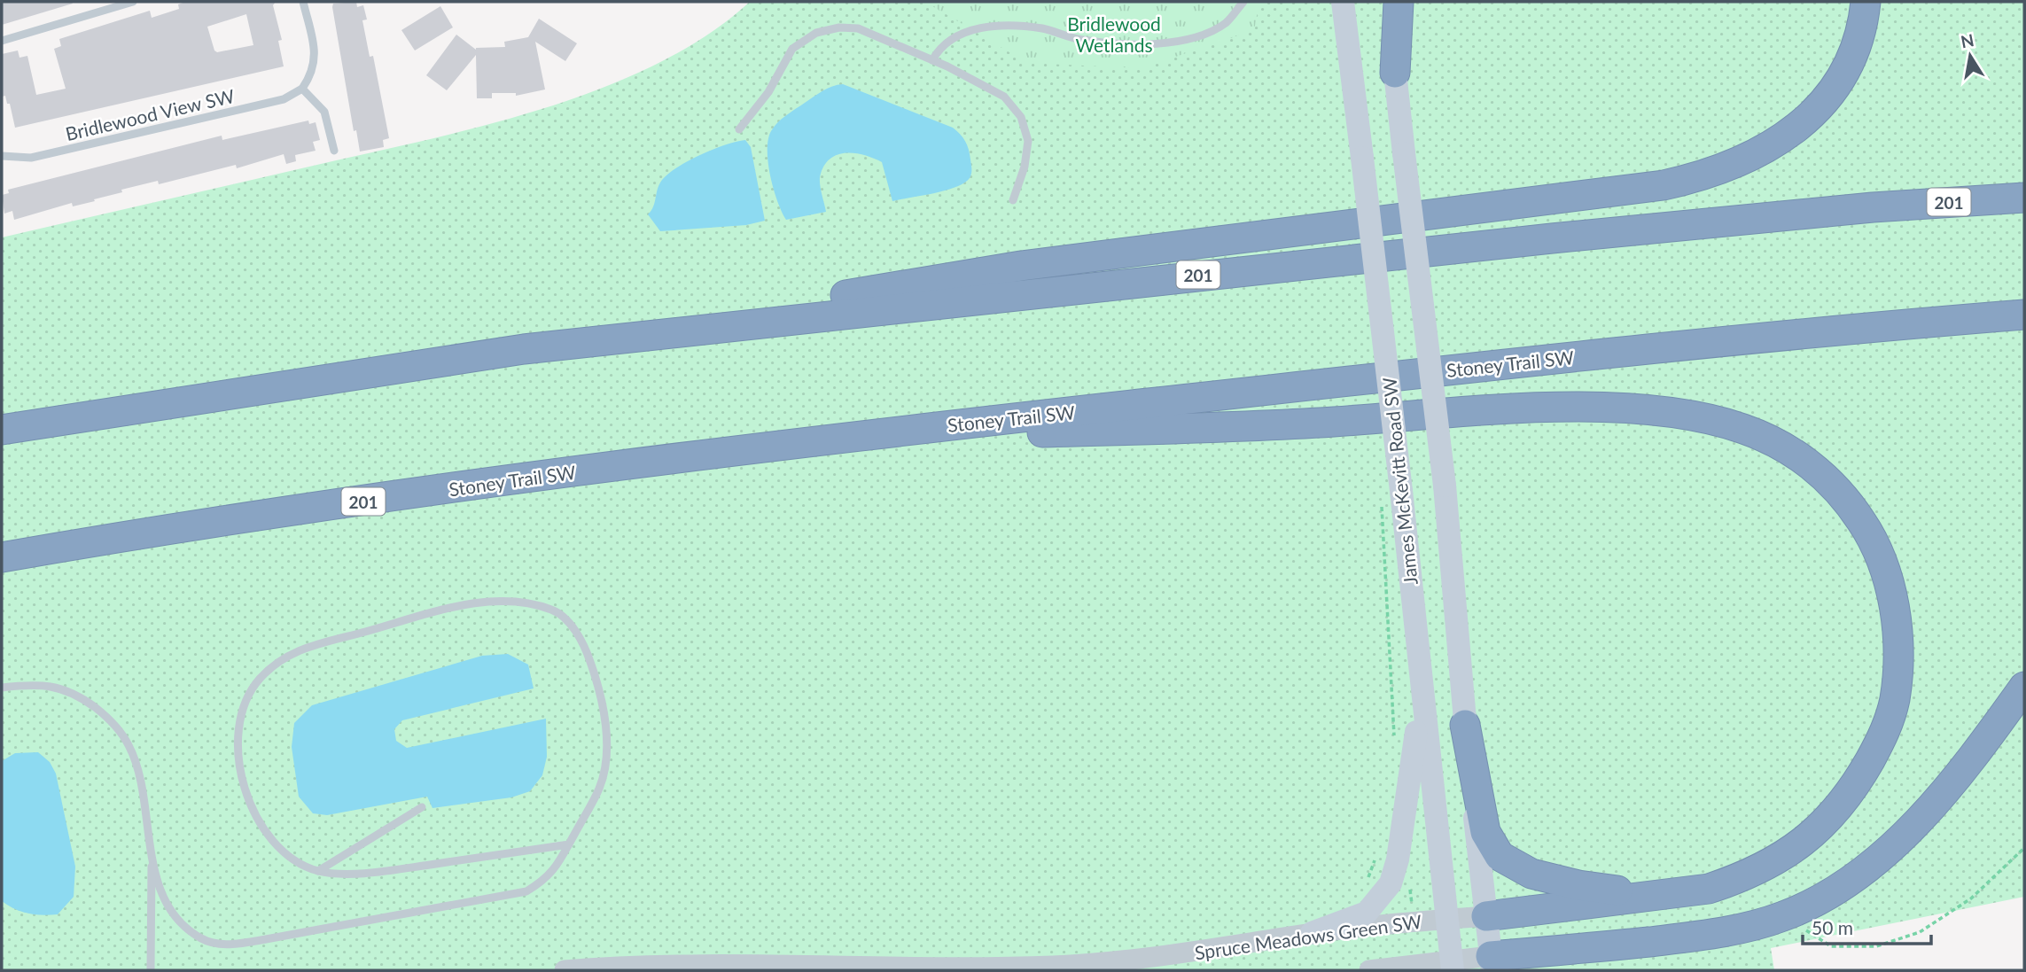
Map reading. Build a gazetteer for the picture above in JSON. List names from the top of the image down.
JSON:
{
  "streets": {
    "highway": ["201", "Stoney Trail SW"],
    "main road": ["James McKevitt Road SW"],
    "street": ["Spruce Meadows Green SW"],
    "lane": ["Bridlewood View SW"]
  },
  "crossings": [
    ["James McKevitt Road SW", "Spruce Meadows Green SW"]
  ],
  "parks": ["Bridlewood Wetlands"],
  "scale_bar": "50 m",
  "north": "top"
}
